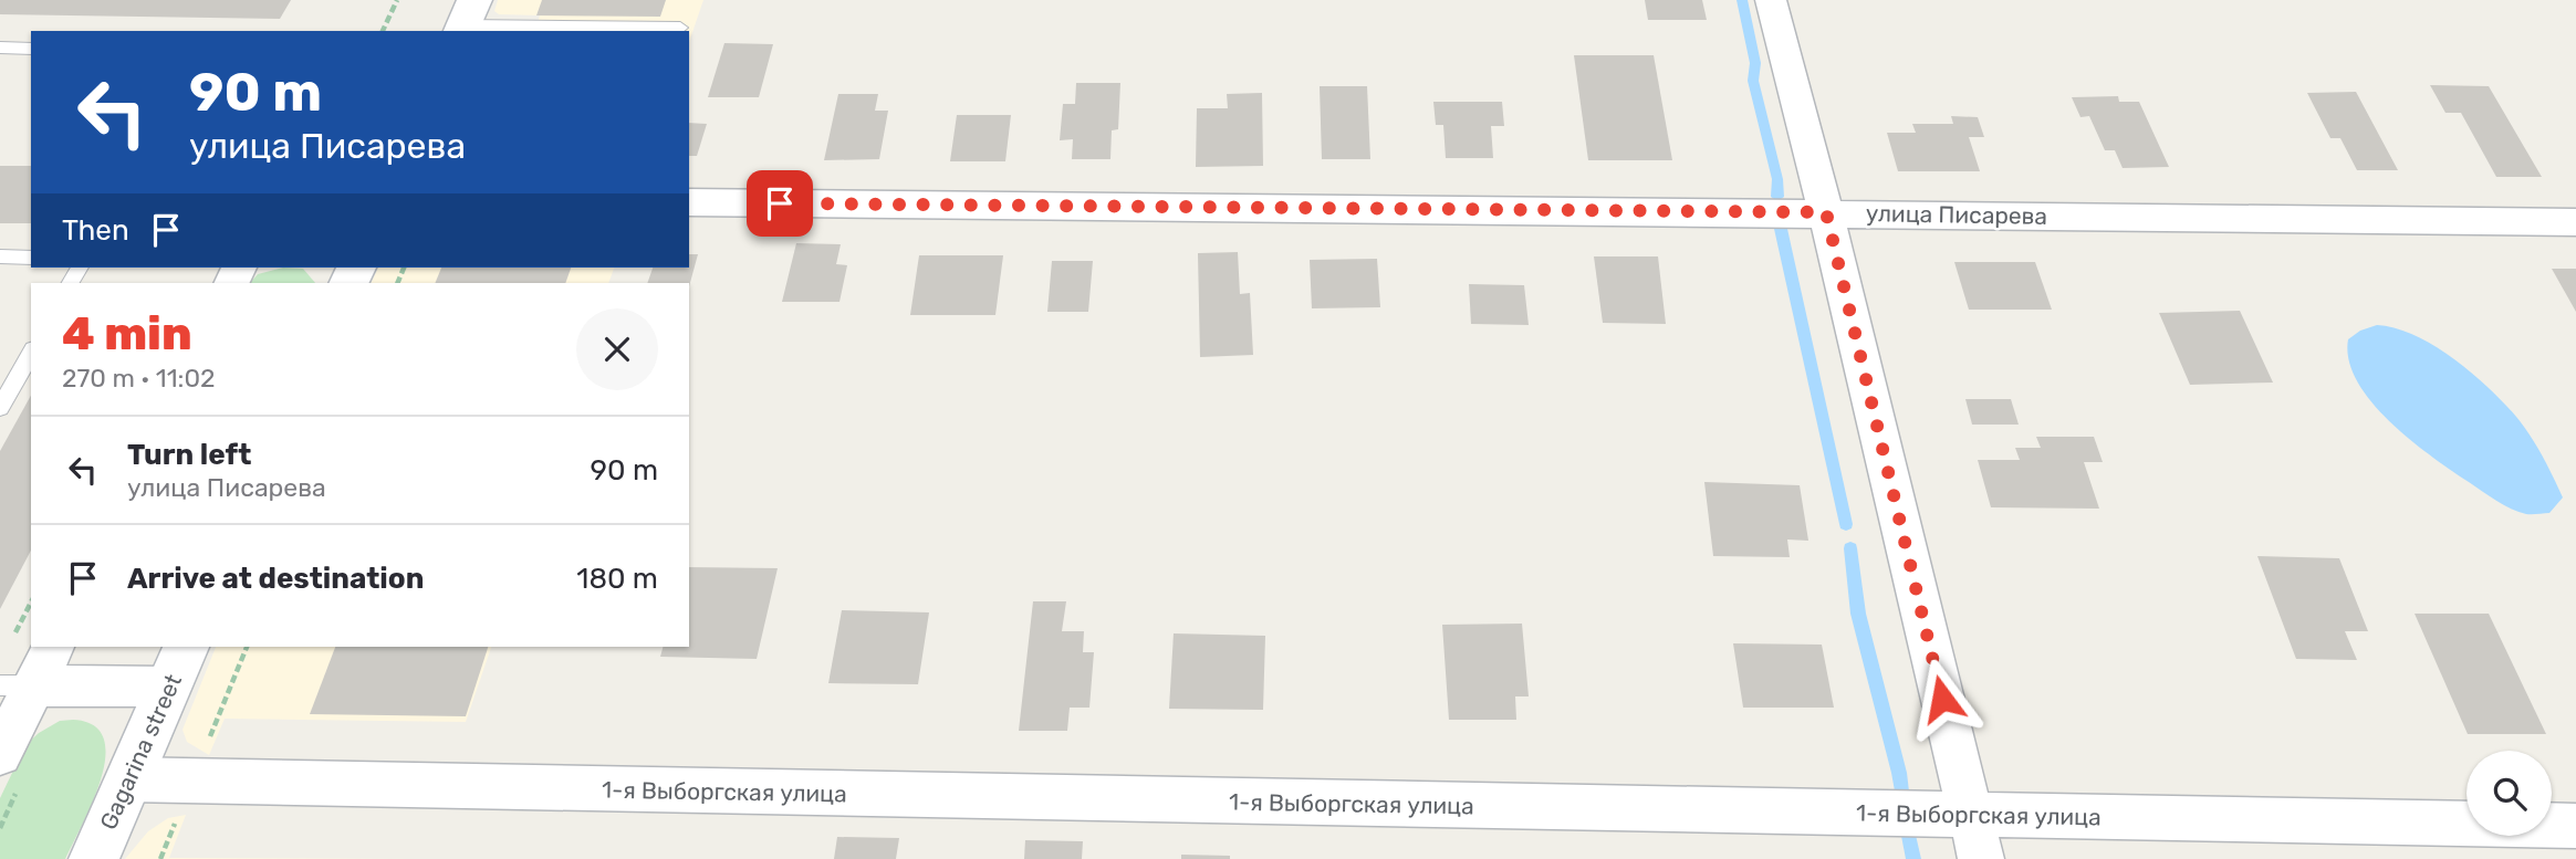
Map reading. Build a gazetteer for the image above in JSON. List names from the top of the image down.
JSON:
{
  "streets": {
    "main road": ["Gagarina street"],
    "street": ["улица Писарева", "1-я Выборгская улица"]
  },
  "crossings": [
    ["Gagarina street", "1-я Выборгская улица"]
  ],
  "page": {
    "turn": ["90 m", "улица Писарева"],
    "then": "Then",
    "heading": ["4 min", "270 m · 11:02"],
    "list": [
      {
        "name": "Turn left",
        "note": "улица Писарева",
        "value": "90 m"
      },
      {
        "name": "Arrive at destination",
        "value": "180 m"
      }
    ]
  }
}
